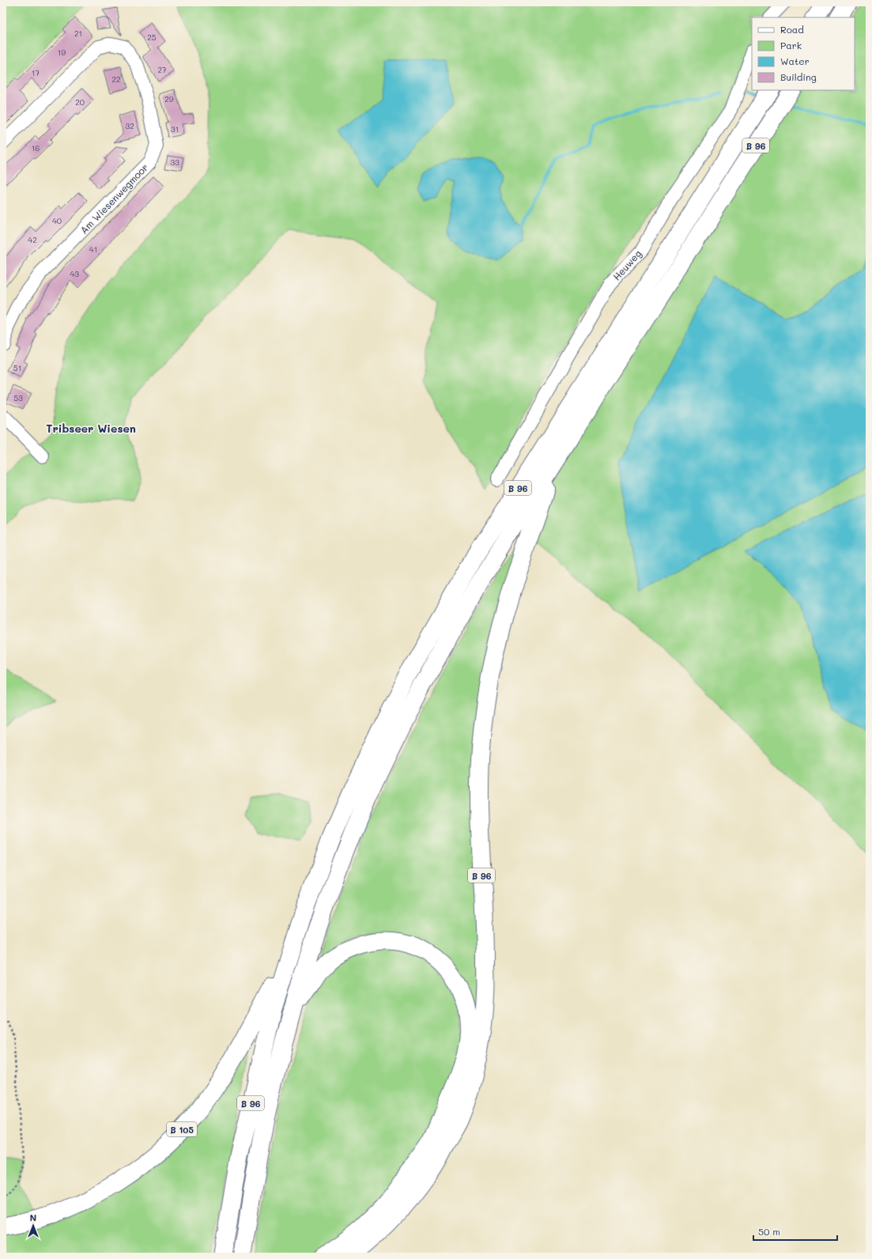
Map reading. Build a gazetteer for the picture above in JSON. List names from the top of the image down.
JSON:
{
  "streets": {
    "highway": ["B 96", "B 105"],
    "street": ["Am Wiesenwegmoor", "Heuweg"]
  },
  "crossings": [
    ["B 96", "B 105"]
  ],
  "districts": ["Tribseer Wiesen"],
  "house_numbers": [
    "21",
    "25",
    "19",
    "27",
    "17",
    "22",
    "29",
    "20",
    "32",
    "31",
    "16",
    "33",
    "40",
    "42",
    "41",
    "43",
    "51",
    "53"
  ],
  "legend": [
    "Road",
    "Park",
    "Water",
    "Building"
  ],
  "scale_bar": "50 m",
  "north": "top"
}
